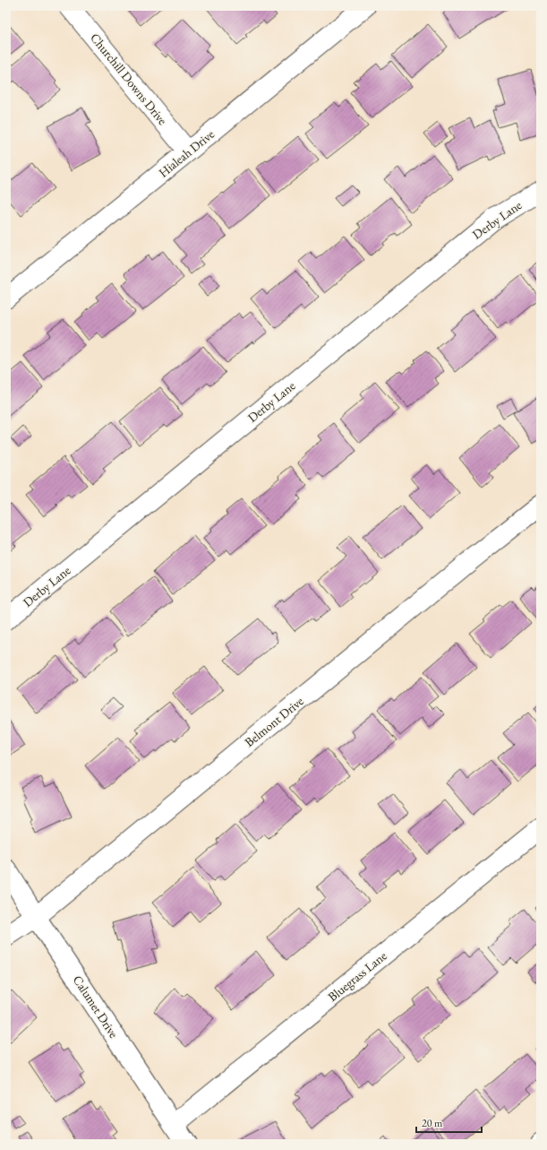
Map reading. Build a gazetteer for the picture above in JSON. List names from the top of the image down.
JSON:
{
  "streets": {
    "street": [
      "Churchill Downs Drive",
      "Hialeah Drive",
      "Derby Lane",
      "Belmont Drive",
      "Bluegrass Lane",
      "Calumet Drive"
    ]
  },
  "crossings": [
    ["Churchill Downs Drive", "Hialeah Drive"],
    ["Belmont Drive", "Calumet Drive"],
    ["Bluegrass Lane", "Calumet Drive"]
  ],
  "scale_bar": "20 m"
}
